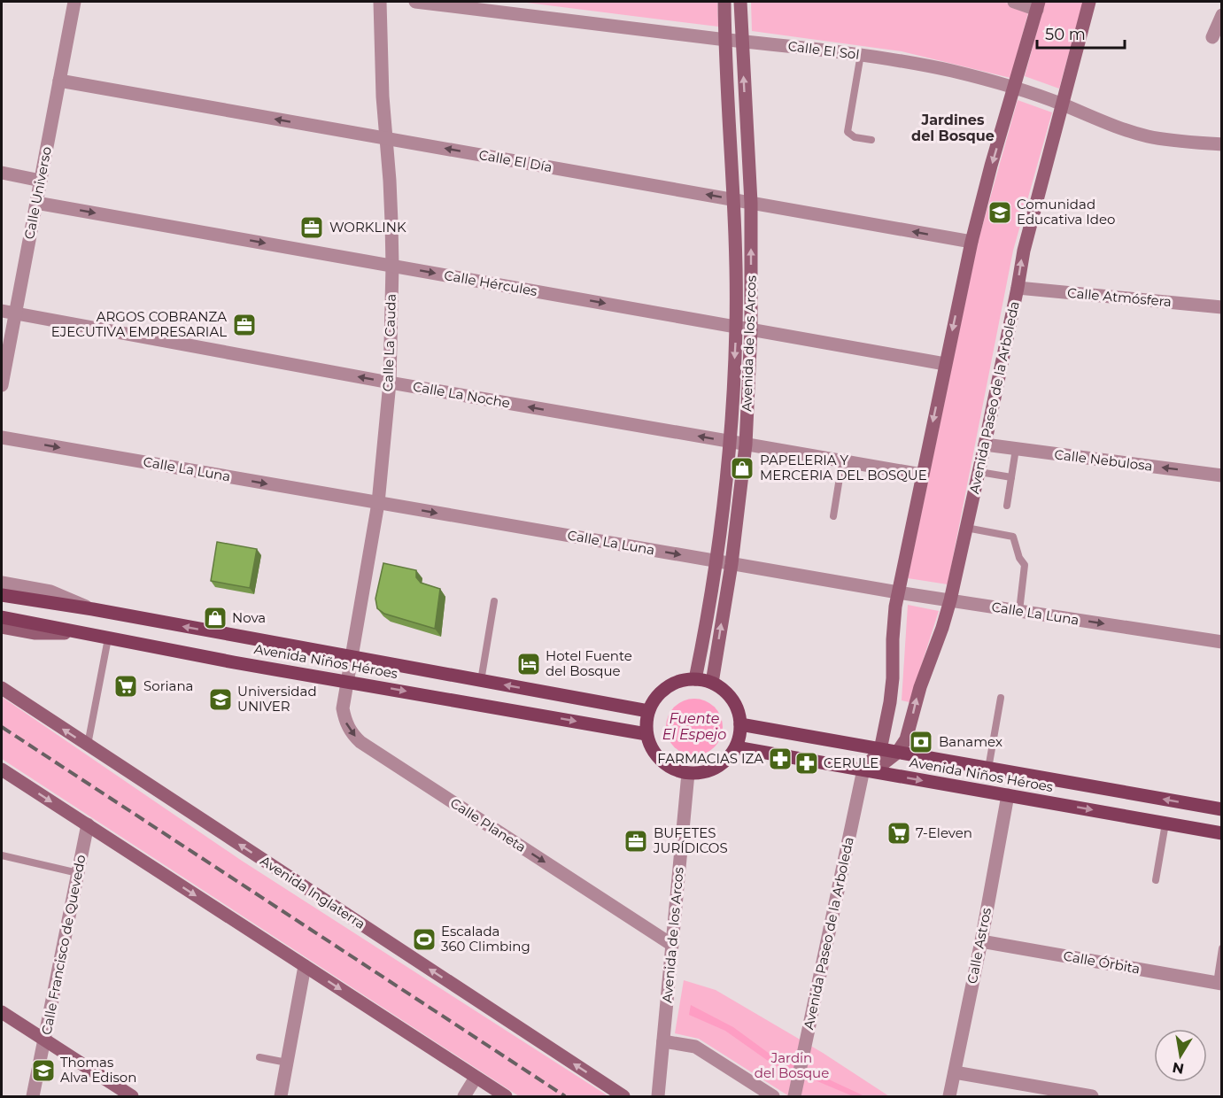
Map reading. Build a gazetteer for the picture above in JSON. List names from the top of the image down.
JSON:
{
  "streets": {
    "main road": ["Avenida Niños Héroes"],
    "street": [
      "Calle El Sol",
      "Calle El Día",
      "Calle Universo",
      "Calle Hércules",
      "Calle Atmósfera",
      "Calle La Cauda",
      "Avenida de los Arcos",
      "Calle La Noche",
      "Avenida Paseo de la Arboleda",
      "Calle Nebulosa",
      "Calle La Luna",
      "Calle Planeta",
      "Avenida Inglaterra",
      "Calle Francisco de Quevedo",
      "Calle Astros",
      "Calle Órbita"
    ]
  },
  "crossings": [
    ["Calle El Sol", "Avenida de los Arcos"],
    ["Calle El Sol", "Avenida Paseo de la Arboleda"],
    ["Calle El Día", "Calle Universo"],
    ["Calle El Día", "Calle La Cauda"],
    ["Calle El Día", "Avenida de los Arcos"],
    ["Calle El Día", "Avenida Paseo de la Arboleda"],
    ["Calle Universo", "Calle Hércules"],
    ["Calle Universo", "Calle La Noche"],
    ["Calle Hércules", "Calle La Cauda"],
    ["Calle Hércules", "Avenida de los Arcos"],
    ["Calle Hércules", "Avenida Paseo de la Arboleda"],
    ["Calle Atmósfera", "Avenida Paseo de la Arboleda"],
    ["Calle La Cauda", "Calle La Noche"],
    ["Calle La Cauda", "Calle La Luna"],
    ["Calle La Cauda", "Avenida Niños Héroes"],
    ["Calle La Cauda", "Calle Planeta"],
    ["Avenida de los Arcos", "Calle La Noche"],
    ["Avenida de los Arcos", "Calle La Luna"],
    ["Avenida de los Arcos", "Avenida Niños Héroes"],
    ["Avenida de los Arcos", "Calle Planeta"],
    ["Calle La Noche", "Avenida Paseo de la Arboleda"],
    ["Avenida Paseo de la Arboleda", "Calle Nebulosa"],
    ["Avenida Paseo de la Arboleda", "Calle La Luna"],
    ["Avenida Paseo de la Arboleda", "Avenida Niños Héroes"],
    ["Avenida Niños Héroes", "Calle Planeta"],
    ["Avenida Niños Héroes", "Calle Astros"],
    ["Calle Astros", "Calle Órbita"]
  ],
  "one_way": [
    "Calle El Día",
    "Calle Hércules",
    "Calle La Noche",
    "Calle Nebulosa",
    "Calle La Luna",
    "Calle Planeta"
  ],
  "districts": ["Jardines del Bosque"],
  "water": ["Fuente El Espejo"],
  "parks": ["Jardin del Bosque"],
  "places": {
    "school or university": ["Comunidad Educativa Ideo", "Universidad UNIVER", "Thomas Alva Edison"],
    "office": ["WORKLINK", "ARGOS COBRANZA EJECUTIVA EMPRESARIAL", "BUFETES JURÍDICOS"],
    "shop": ["PAPELERIA Y MERCERIA DEL BOSQUE", "Nova"],
    "hotel": ["Hotel Fuente del Bosque"],
    "supermarket": ["Soriana", "7-Eleven"],
    "bank": ["Banamex"],
    "pharmacy": ["FARMACIAS IZA", "CERULE"],
    "sports": ["Escalada 360 Climbing"]
  },
  "scale_bar": "50 m",
  "north": "bottom"
}
